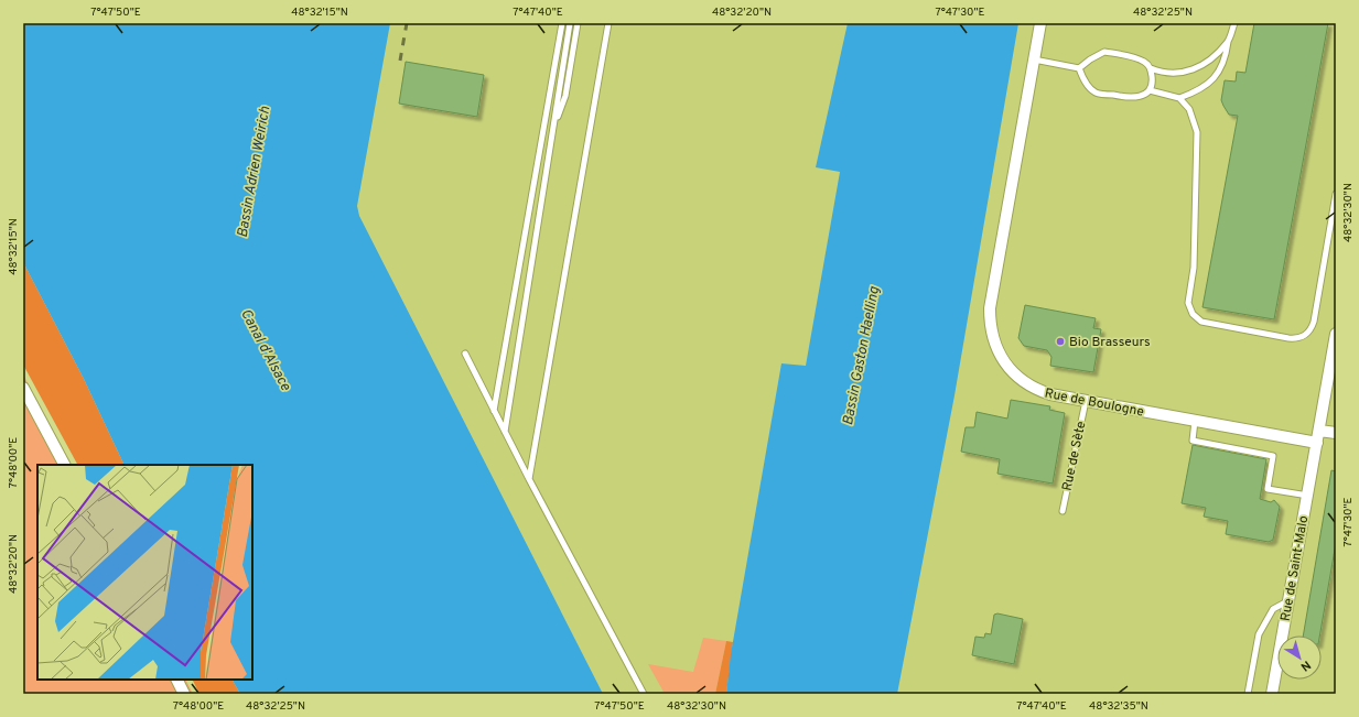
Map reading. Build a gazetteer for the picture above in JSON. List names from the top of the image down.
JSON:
{
  "streets": {
    "street": ["Rue de Boulogne", "Rue de Saint-Malo"],
    "lane": ["Rue de Sète"]
  },
  "crossings": [
    ["Rue de Boulogne", "Rue de Sète"],
    ["Rue de Boulogne", "Rue de Saint-Malo"]
  ],
  "water": ["Bassin Adrien Weirich", "Canal d'Alsace", "Bassin Gaston Haelling"],
  "places": ["Bio Brasseurs"],
  "north": "bottom right",
  "coordinates": [
    "7°47'50\"E",
    "48°32'15\"N",
    "7°47'40\"E",
    "48°32'20\"N",
    "7°47'30\"E",
    "48°32'25\"N",
    "48°32'30\"N",
    "7°48'00\"E",
    "48°32'35\"N"
  ]
}
